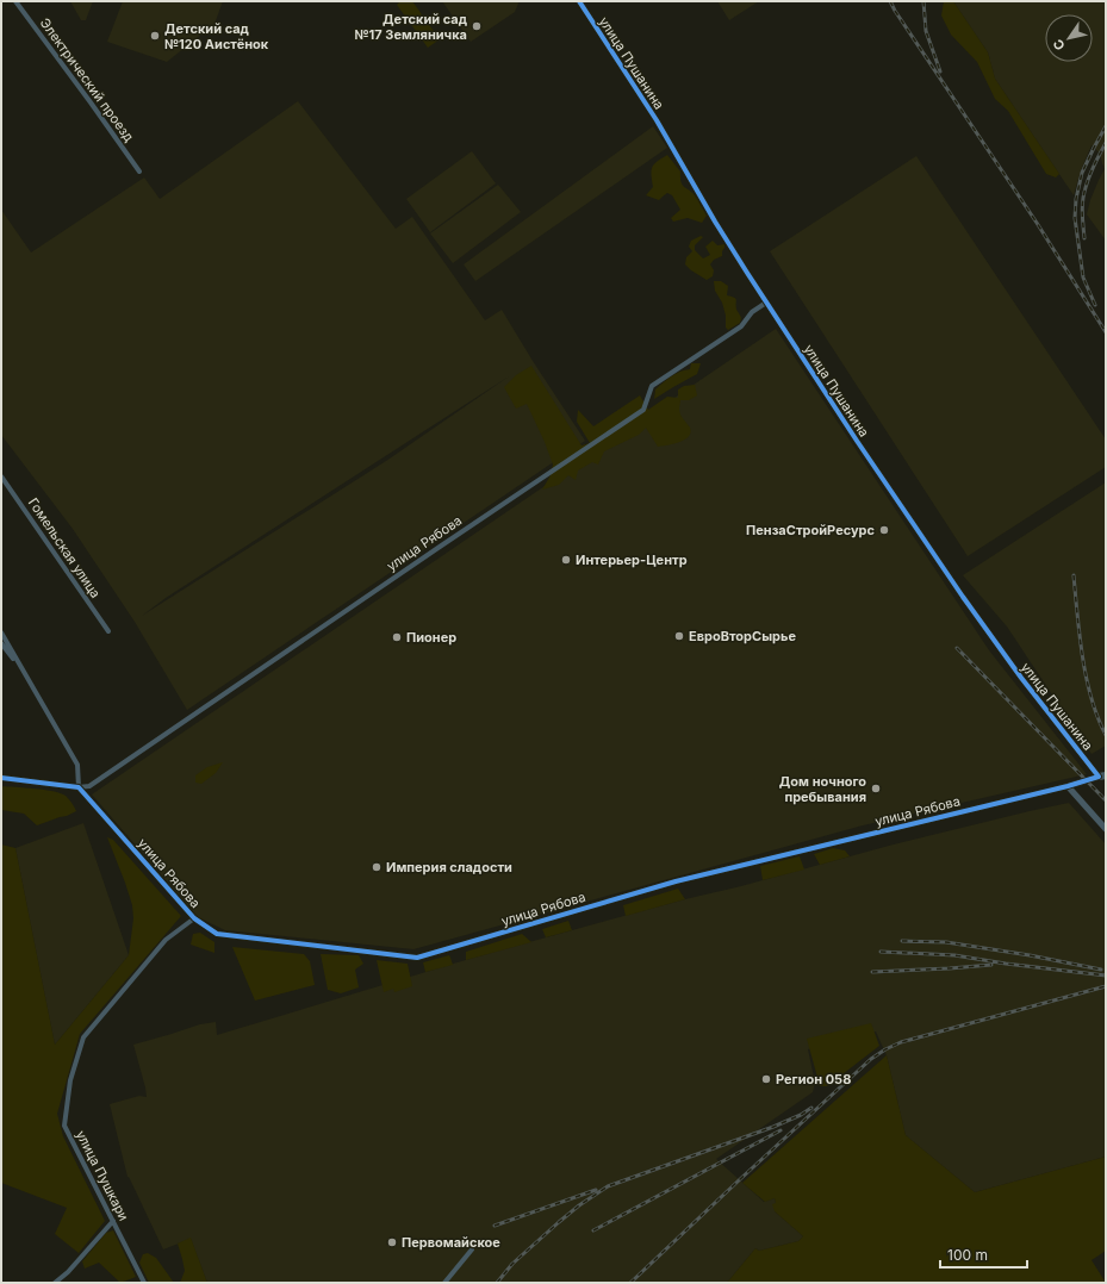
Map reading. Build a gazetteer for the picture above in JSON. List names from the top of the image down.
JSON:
{
  "streets": {
    "street": [
      "улица Пушанина",
      "Электрический проезд",
      "улица Рябова",
      "Гомельская улица",
      "улица Пушкари"
    ]
  },
  "crossings": [
    ["улица Пушанина", "улица Рябова"],
    ["улица Рябова", "улица Пушкари"]
  ],
  "places": [
    "Детский сад №17 Земляничка",
    "Детский сад №120 Аистёнок",
    "ПензаСтройРесурс",
    "Интерьер-Центр",
    "ЕвроВторСырье",
    "Пионер",
    "Дом ночного пребывания",
    "Империя сладости",
    "Регион 058",
    "Первомайское"
  ],
  "scale_bar": "100 m",
  "north": "bottom left"
}
